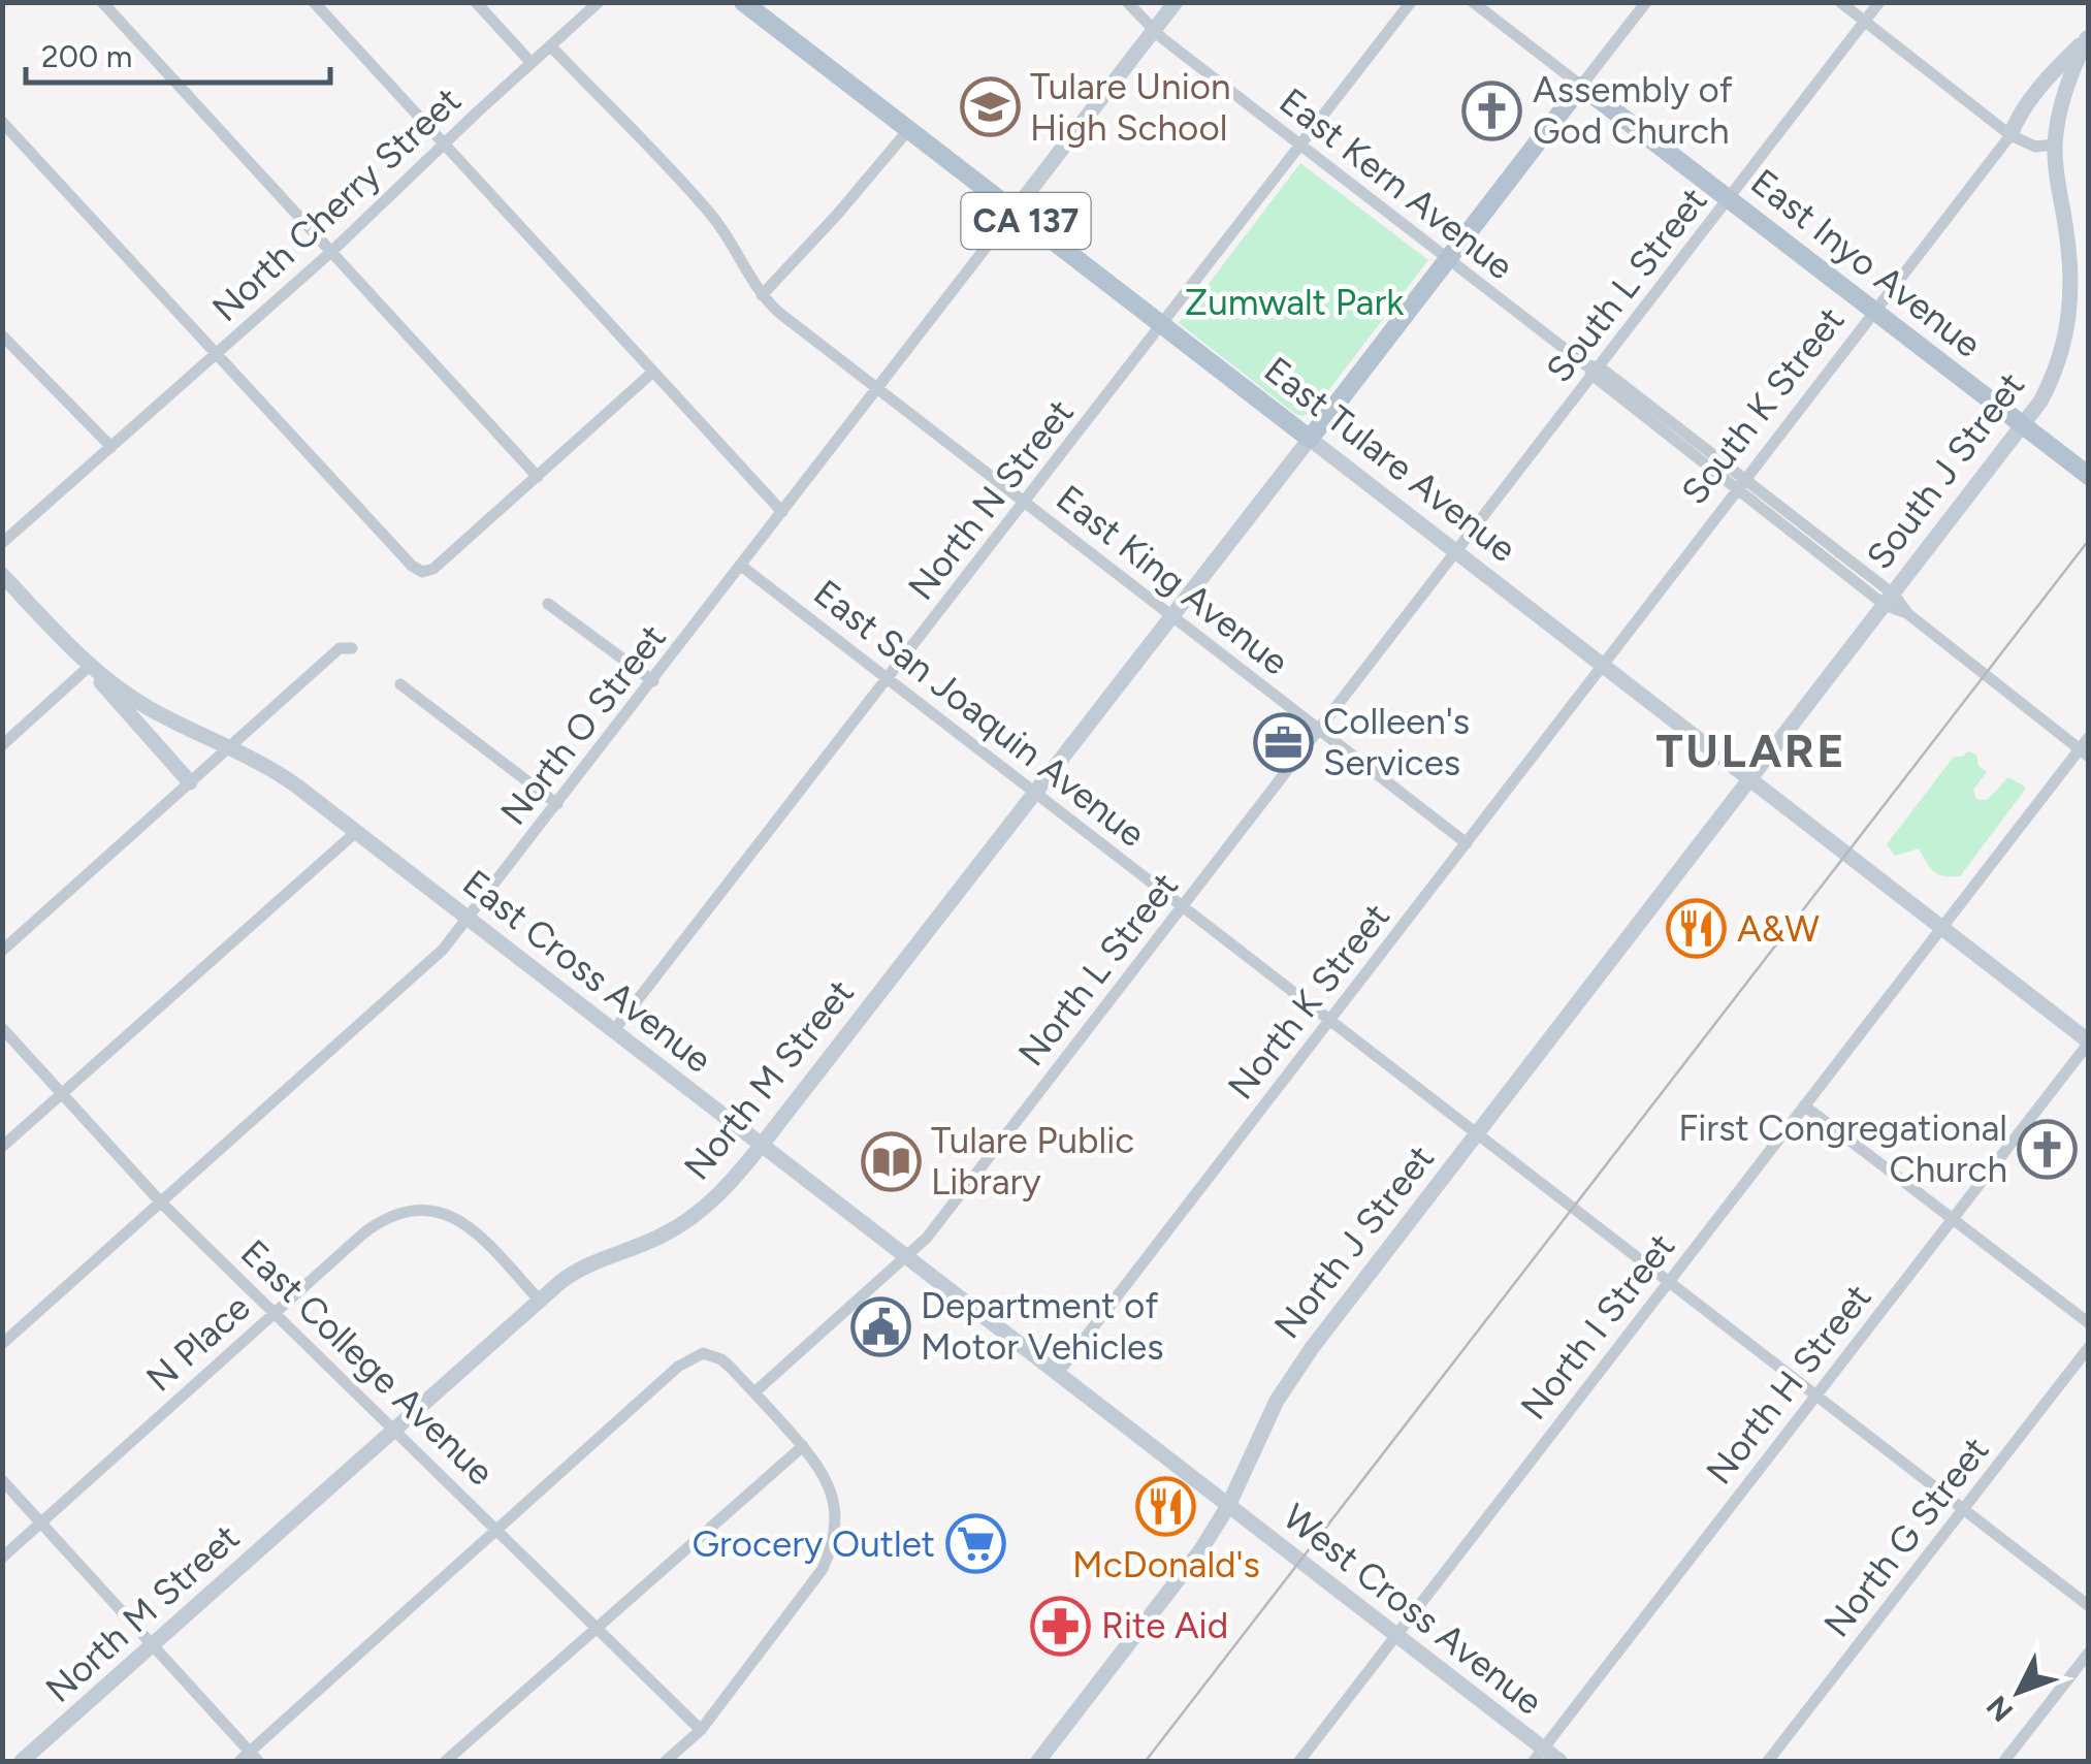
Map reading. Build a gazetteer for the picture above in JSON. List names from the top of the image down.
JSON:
{
  "streets": {
    "main road": ["CA 137", "East Inyo Avenue", "East Tulare Avenue"],
    "street": [
      "East Kern Avenue",
      "North Cherry Street",
      "South L Street",
      "South K Street",
      "South J Street",
      "North N Street",
      "East King Avenue",
      "East San Joaquin Avenue",
      "North O Street",
      "North L Street",
      "East Cross Avenue",
      "North K Street",
      "North M Street",
      "North J Street",
      "North I Street",
      "N Place",
      "East College Avenue",
      "North H Street",
      "North G Street",
      "West Cross Avenue"
    ]
  },
  "crossings": [
    ["East Kern Avenue", "South L Street"],
    ["East Kern Avenue", "South K Street"],
    ["East Kern Avenue", "South J Street"],
    ["East Kern Avenue", "North N Street"],
    ["East Kern Avenue", "North I Street"],
    ["North Cherry Street", "East King Avenue"],
    ["East Inyo Avenue", "South L Street"],
    ["East Inyo Avenue", "South K Street"],
    ["East Inyo Avenue", "South J Street"],
    ["South L Street", "East Tulare Avenue"],
    ["South L Street", "North L Street"],
    ["South K Street", "East Tulare Avenue"],
    ["South K Street", "North K Street"],
    ["East Tulare Avenue", "South J Street"],
    ["East Tulare Avenue", "North N Street"],
    ["East Tulare Avenue", "North O Street"],
    ["East Tulare Avenue", "North L Street"],
    ["East Tulare Avenue", "North K Street"],
    ["East Tulare Avenue", "North M Street"],
    ["East Tulare Avenue", "North J Street"],
    ["East Tulare Avenue", "North I Street"],
    ["East Tulare Avenue", "North H Street"],
    ["South J Street", "North J Street"],
    ["North N Street", "East King Avenue"],
    ["North N Street", "East San Joaquin Avenue"],
    ["North N Street", "East Cross Avenue"],
    ["East King Avenue", "North O Street"],
    ["East King Avenue", "North L Street"],
    ["East King Avenue", "North K Street"],
    ["East King Avenue", "North M Street"],
    ["East San Joaquin Avenue", "North O Street"],
    ["East San Joaquin Avenue", "North L Street"],
    ["East San Joaquin Avenue", "North K Street"],
    ["East San Joaquin Avenue", "North M Street"],
    ["East San Joaquin Avenue", "North J Street"],
    ["East San Joaquin Avenue", "North I Street"],
    ["East San Joaquin Avenue", "North H Street"],
    ["East San Joaquin Avenue", "North G Street"],
    ["North O Street", "East Cross Avenue"],
    ["North O Street", "East College Avenue"],
    ["North L Street", "East Cross Avenue"],
    ["East Cross Avenue", "North K Street"],
    ["East Cross Avenue", "North M Street"],
    ["East Cross Avenue", "North J Street"],
    ["East Cross Avenue", "West Cross Avenue"],
    ["North M Street", "N Place"],
    ["North M Street", "East College Avenue"],
    ["North J Street", "West Cross Avenue"],
    ["North I Street", "West Cross Avenue"],
    ["N Place", "East College Avenue"],
    ["North H Street", "West Cross Avenue"]
  ],
  "districts": ["TULARE"],
  "parks": ["Zumwalt Park"],
  "places": {
    "school or university": ["Tulare Union High School"],
    "church": ["Assembly of God Church", "First Congregational Church"],
    "office": ["Colleen's Services"],
    "restaurant": ["A&W", "McDonald's"],
    "library": ["Tulare Public Library"],
    "public building": ["Department of Motor Vehicles"],
    "supermarket": ["Grocery Outlet"],
    "pharmacy": ["Rite Aid"]
  },
  "scale_bar": "200 m",
  "north": "bottom left"
}
